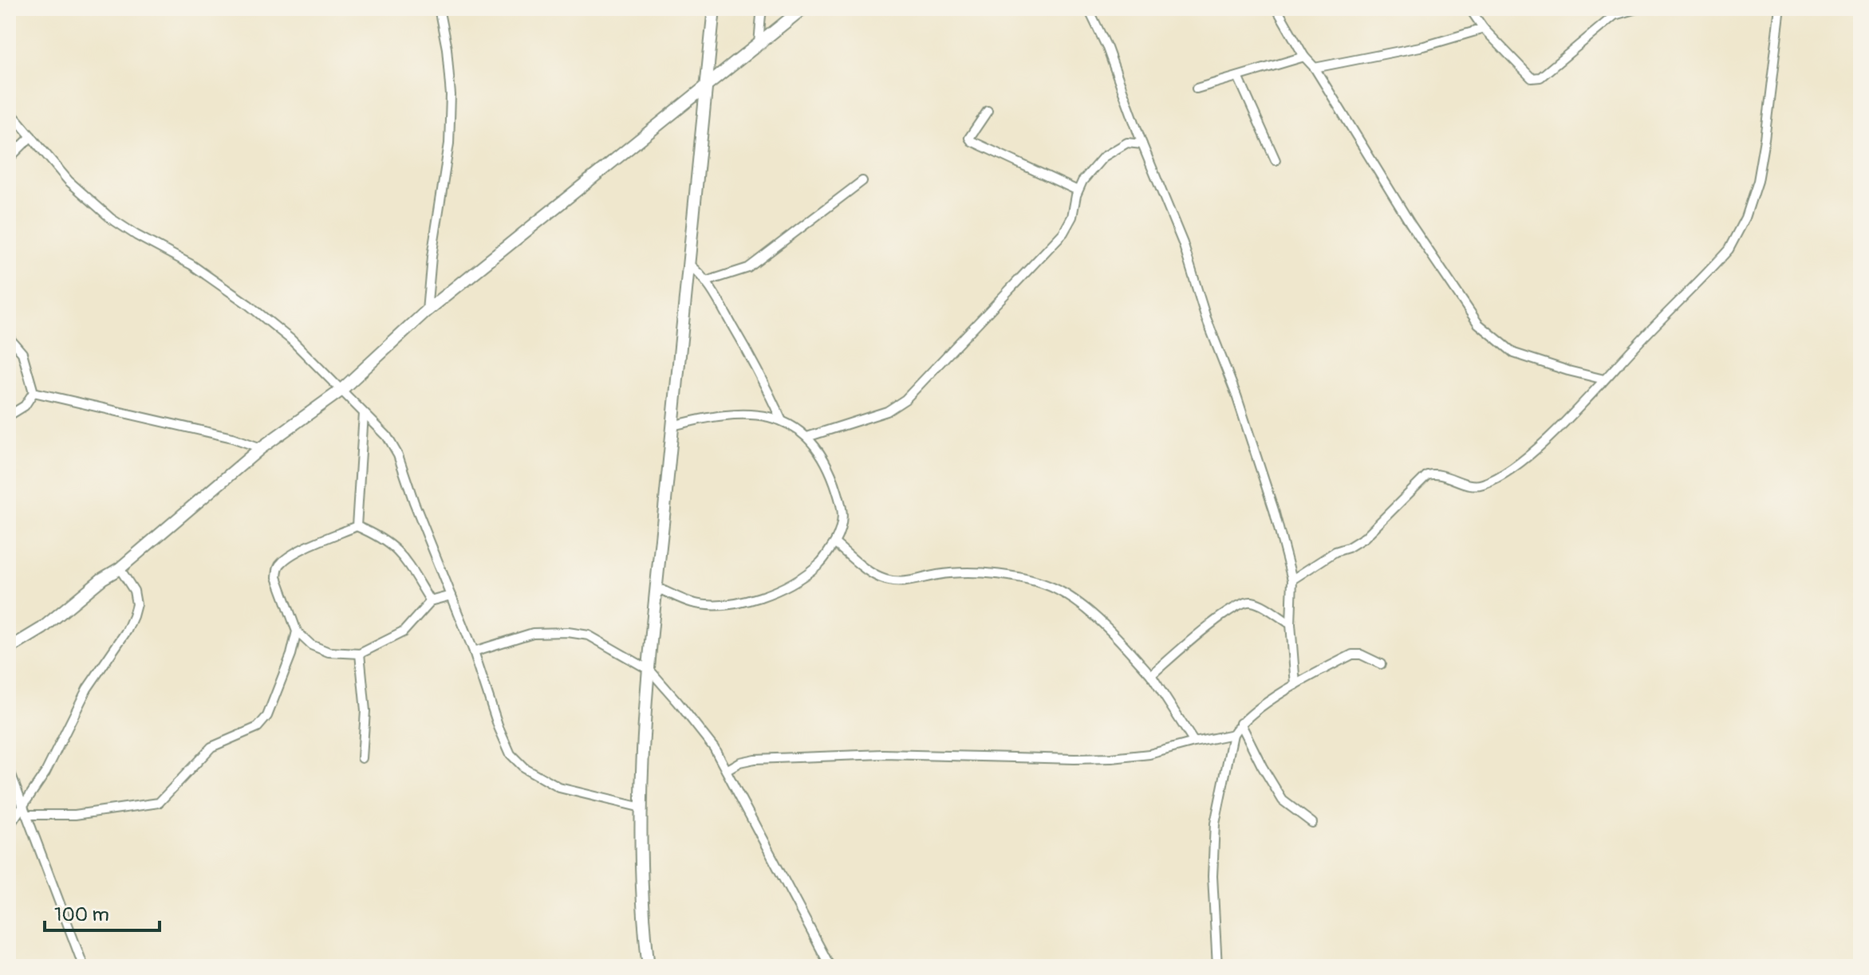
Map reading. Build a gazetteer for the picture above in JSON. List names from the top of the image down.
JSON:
{
  "scale_bar": "100 m"
}
